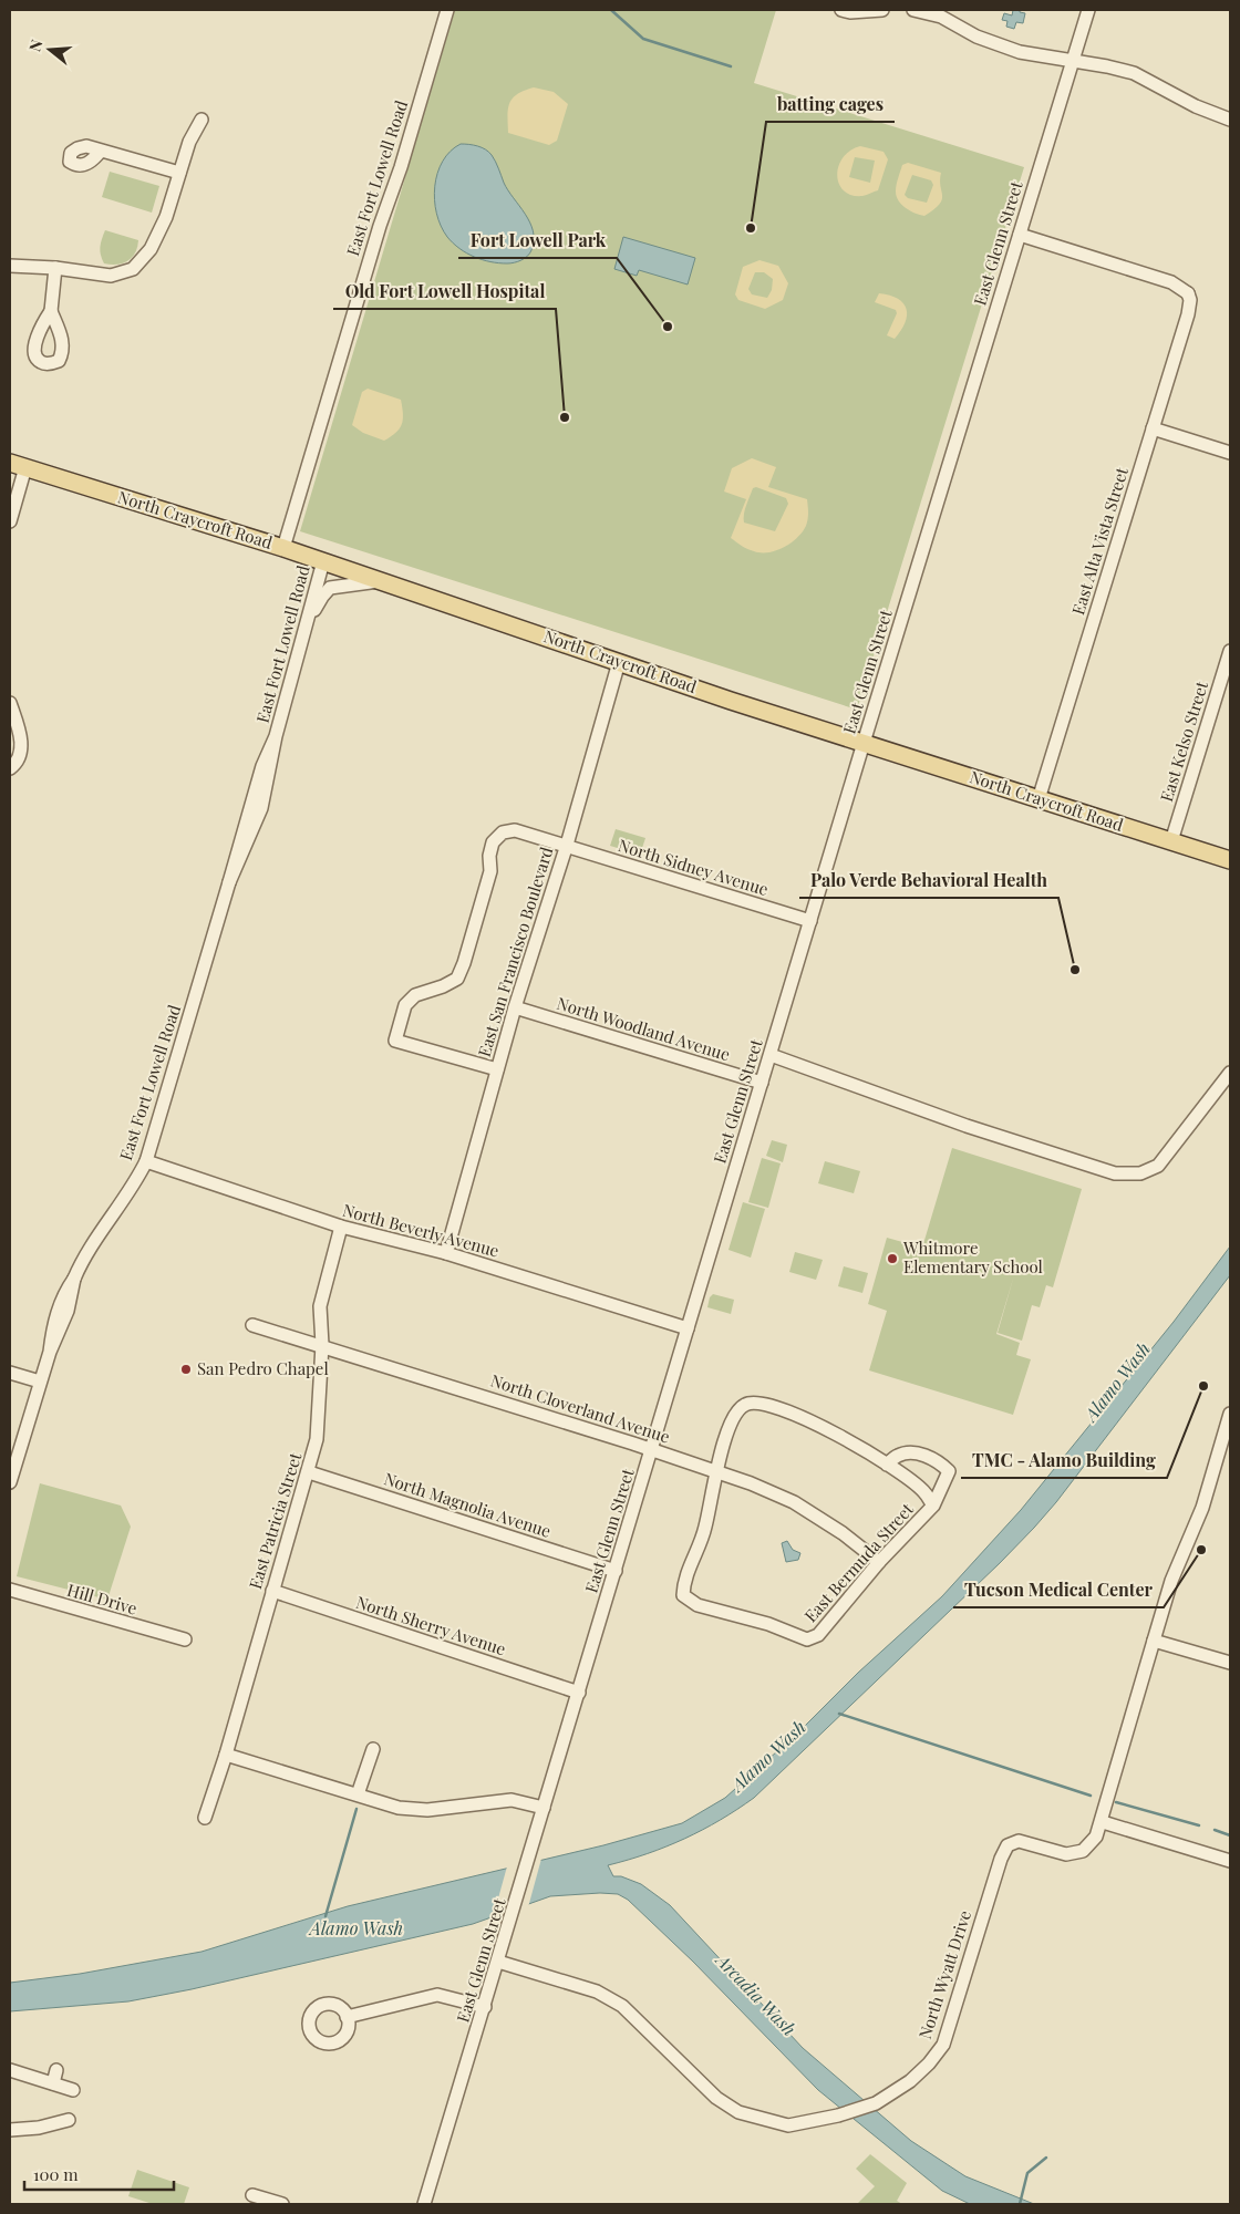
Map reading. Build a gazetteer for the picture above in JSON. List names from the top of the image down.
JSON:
{
  "streets": {
    "main road": ["North Craycroft Road"],
    "street": [
      "East Fort Lowell Road",
      "East Glenn Street",
      "East Alta Vista Street",
      "East Kelso Street",
      "North Sidney Avenue",
      "East San Francisco Boulevard",
      "North Woodland Avenue",
      "North Beverly Avenue",
      "North Cloverland Avenue",
      "North Magnolia Avenue",
      "East Patricia Street",
      "East Bermuda Street",
      "Hill Drive",
      "North Sherry Avenue",
      "North Wyatt Drive"
    ]
  },
  "crossings": [
    ["East Fort Lowell Road", "North Craycroft Road"],
    ["East Fort Lowell Road", "North Beverly Avenue"],
    ["East Glenn Street", "North Craycroft Road"],
    ["East Glenn Street", "East Alta Vista Street"],
    ["East Glenn Street", "North Sidney Avenue"],
    ["East Glenn Street", "North Woodland Avenue"],
    ["East Glenn Street", "North Beverly Avenue"],
    ["East Glenn Street", "North Cloverland Avenue"],
    ["East Glenn Street", "North Magnolia Avenue"],
    ["East Glenn Street", "North Sherry Avenue"],
    ["East Glenn Street", "North Wyatt Drive"],
    ["North Craycroft Road", "East Alta Vista Street"],
    ["North Craycroft Road", "East Kelso Street"],
    ["North Craycroft Road", "East San Francisco Boulevard"],
    ["North Sidney Avenue", "East San Francisco Boulevard"],
    ["East San Francisco Boulevard", "North Woodland Avenue"],
    ["East San Francisco Boulevard", "North Beverly Avenue"],
    ["North Beverly Avenue", "East Patricia Street"],
    ["North Cloverland Avenue", "East Patricia Street"],
    ["North Cloverland Avenue", "East Bermuda Street"],
    ["North Magnolia Avenue", "East Patricia Street"],
    ["East Patricia Street", "North Sherry Avenue"]
  ],
  "water": ["Alamo Wash", "Arcadia Wash"],
  "places": [
    "batting cages",
    "Fort Lowell Park",
    "Old Fort Lowell Hospital",
    "Palo Verde Behavioral Health",
    "Whitmore Elementary School",
    "San Pedro Chapel",
    "TMC - Alamo Building",
    "Tucson Medical Center"
  ],
  "scale_bar": "100 m",
  "north": "left"
}
